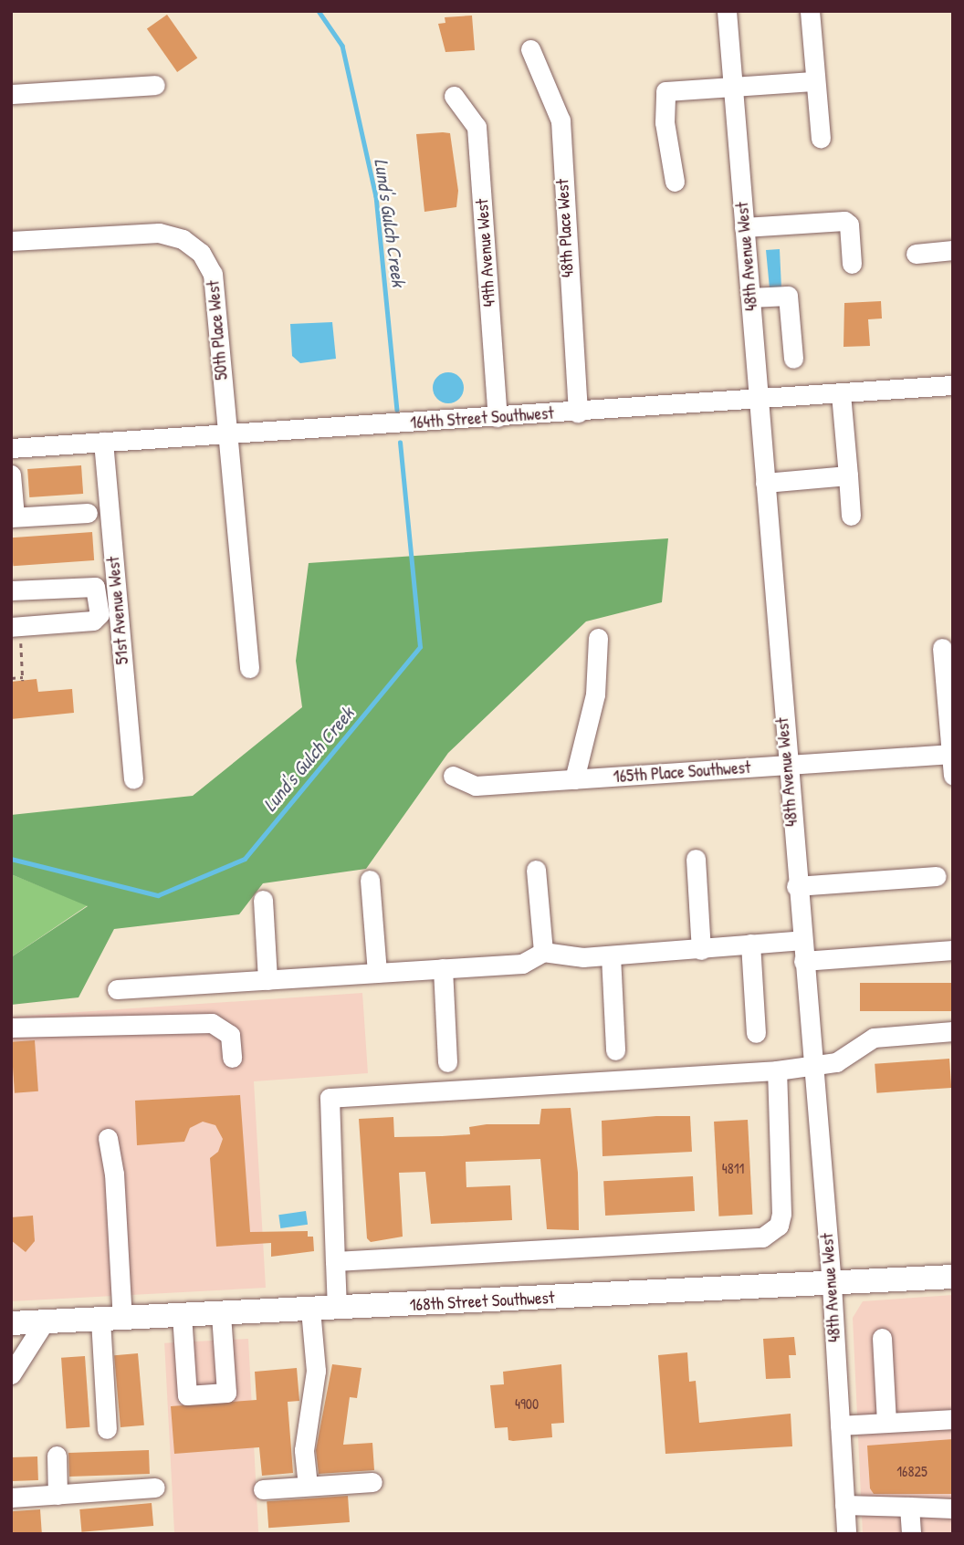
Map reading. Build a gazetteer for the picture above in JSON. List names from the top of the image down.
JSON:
{
  "streets": {
    "main road": ["168th Street Southwest"],
    "street": [
      "48th Place West",
      "49th Avenue West",
      "48th Avenue West",
      "50th Place West",
      "164th Street Southwest",
      "51st Avenue West",
      "165th Place Southwest"
    ]
  },
  "crossings": [
    ["48th Place West", "164th Street Southwest"],
    ["49th Avenue West", "164th Street Southwest"],
    ["48th Avenue West", "164th Street Southwest"],
    ["48th Avenue West", "165th Place Southwest"],
    ["48th Avenue West", "168th Street Southwest"],
    ["50th Place West", "164th Street Southwest"],
    ["164th Street Southwest", "51st Avenue West"]
  ],
  "water": ["Lund's Gulch Creek"],
  "house_numbers": ["4811", "4900", "16825"]
}
